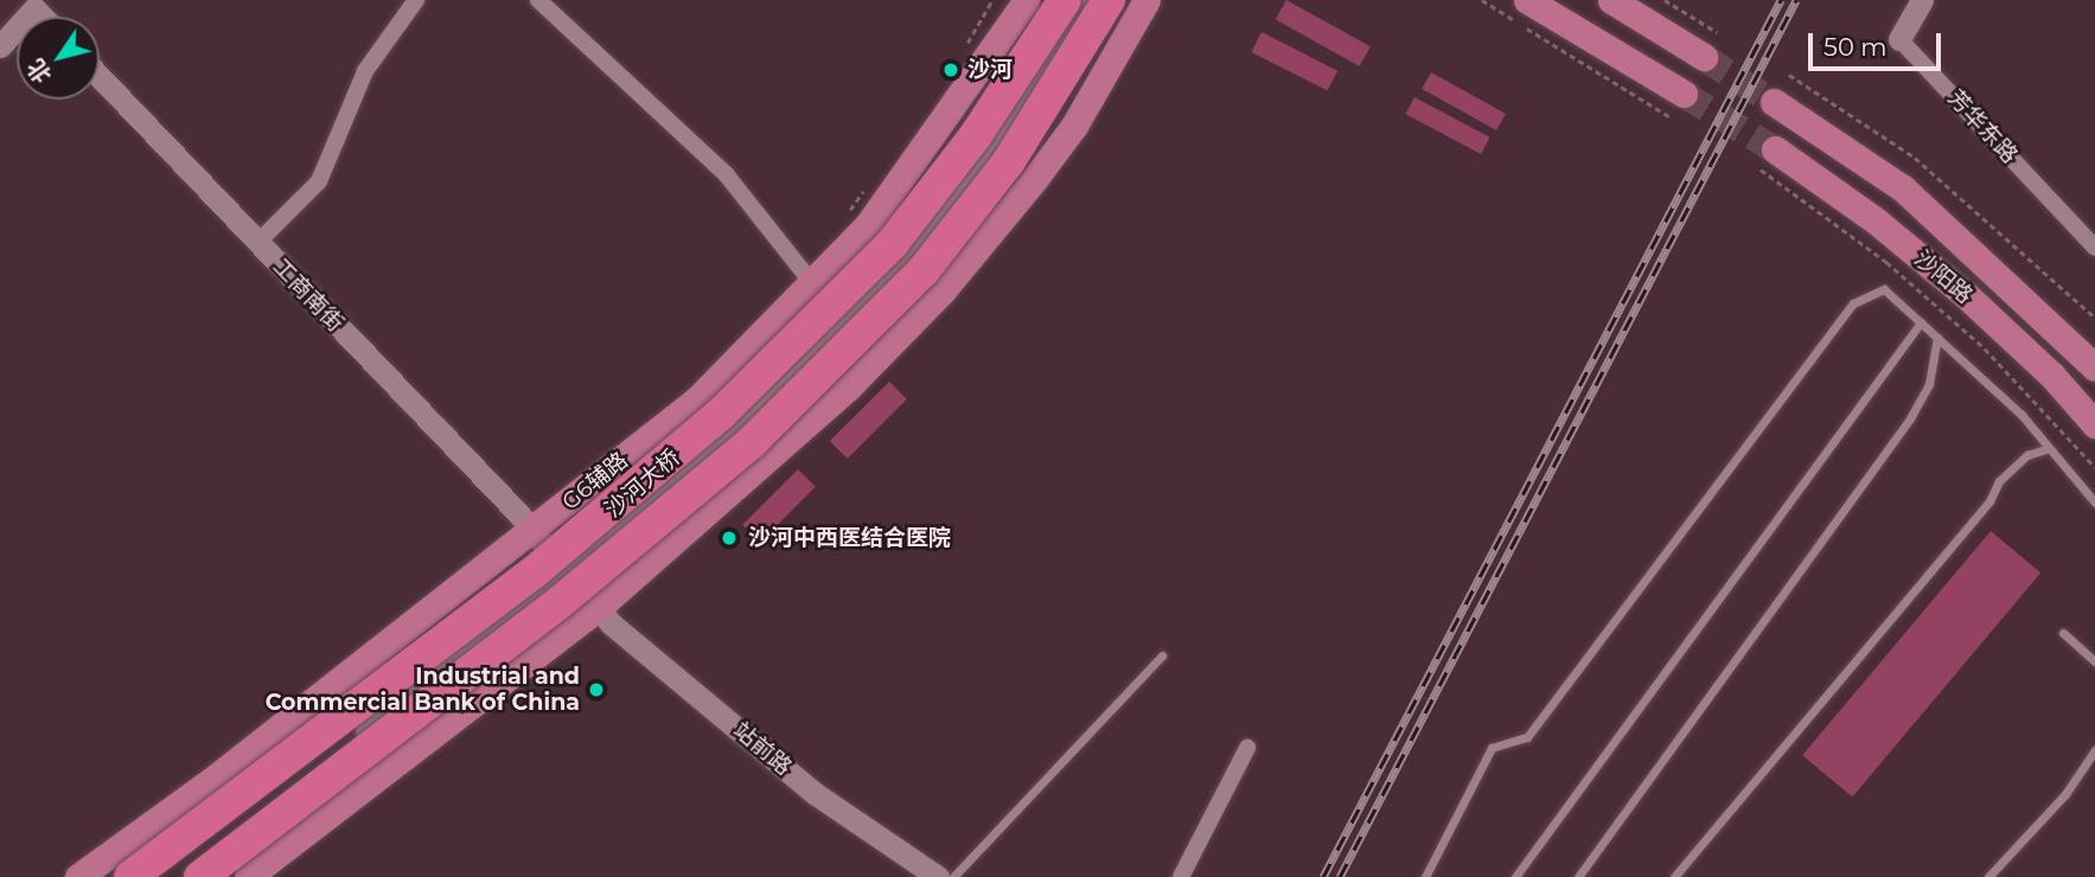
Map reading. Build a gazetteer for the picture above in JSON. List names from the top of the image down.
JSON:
{
  "streets": {
    "highway": ["沙河大桥"],
    "main road": ["沙阳路", "G6辅路"],
    "street": ["芳华东路", "工商南街", "站前路"]
  },
  "crossings": [
    ["工商南街", "G6辅路"],
    ["工商南街", "站前路"]
  ],
  "places": ["沙河", "沙河中西医结合医院", "Industrial and Commercial Bank of China"],
  "scale_bar": "50 m",
  "north": "bottom left"
}
